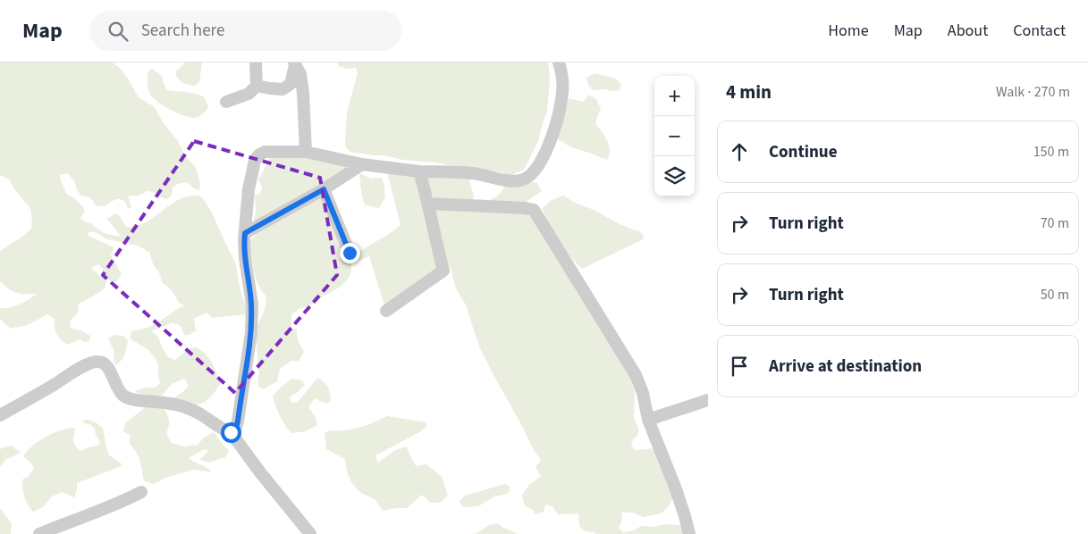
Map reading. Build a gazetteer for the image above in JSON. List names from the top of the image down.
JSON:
{
  "page": {
    "header": "Map",
    "search": "Search here",
    "nav": [
      "Home",
      "Map",
      "About",
      "Contact"
    ],
    "heading": ["4 min", "Walk · 270 m"],
    "map_buttons": ["+", "−"],
    "list": [
      ["Continue", "150 m"],
      ["Turn right", "70 m"],
      ["Turn right", "50 m"],
      "Arrive at destination"
    ]
  }
}
